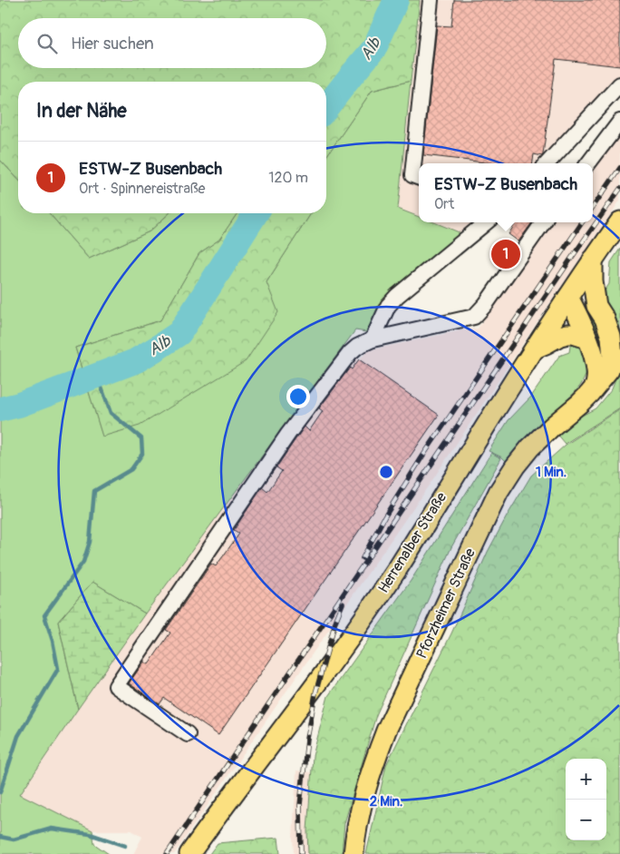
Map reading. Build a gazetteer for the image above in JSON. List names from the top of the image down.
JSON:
{
  "streets": {
    "main road": ["Herrenalber Straße", "Pforzheimer Straße"]
  },
  "crossings": [
    ["Herrenalber Straße", "Pforzheimer Straße"]
  ],
  "water": ["Alb"],
  "page": {
    "search": "Hier suchen",
    "heading": "In der Nähe",
    "list": [
      {
        "mark": "1",
        "name": "ESTW-Z Busenbach",
        "note": "Ort · Spinnereistraße",
        "value": "120 m"
      }
    ],
    "popup": ["ESTW-Z Busenbach", "Ort"],
    "pins": "1",
    "map_buttons": ["+", "−"]
  },
  "rings": ["1 Min.", "2 Min."]
}
